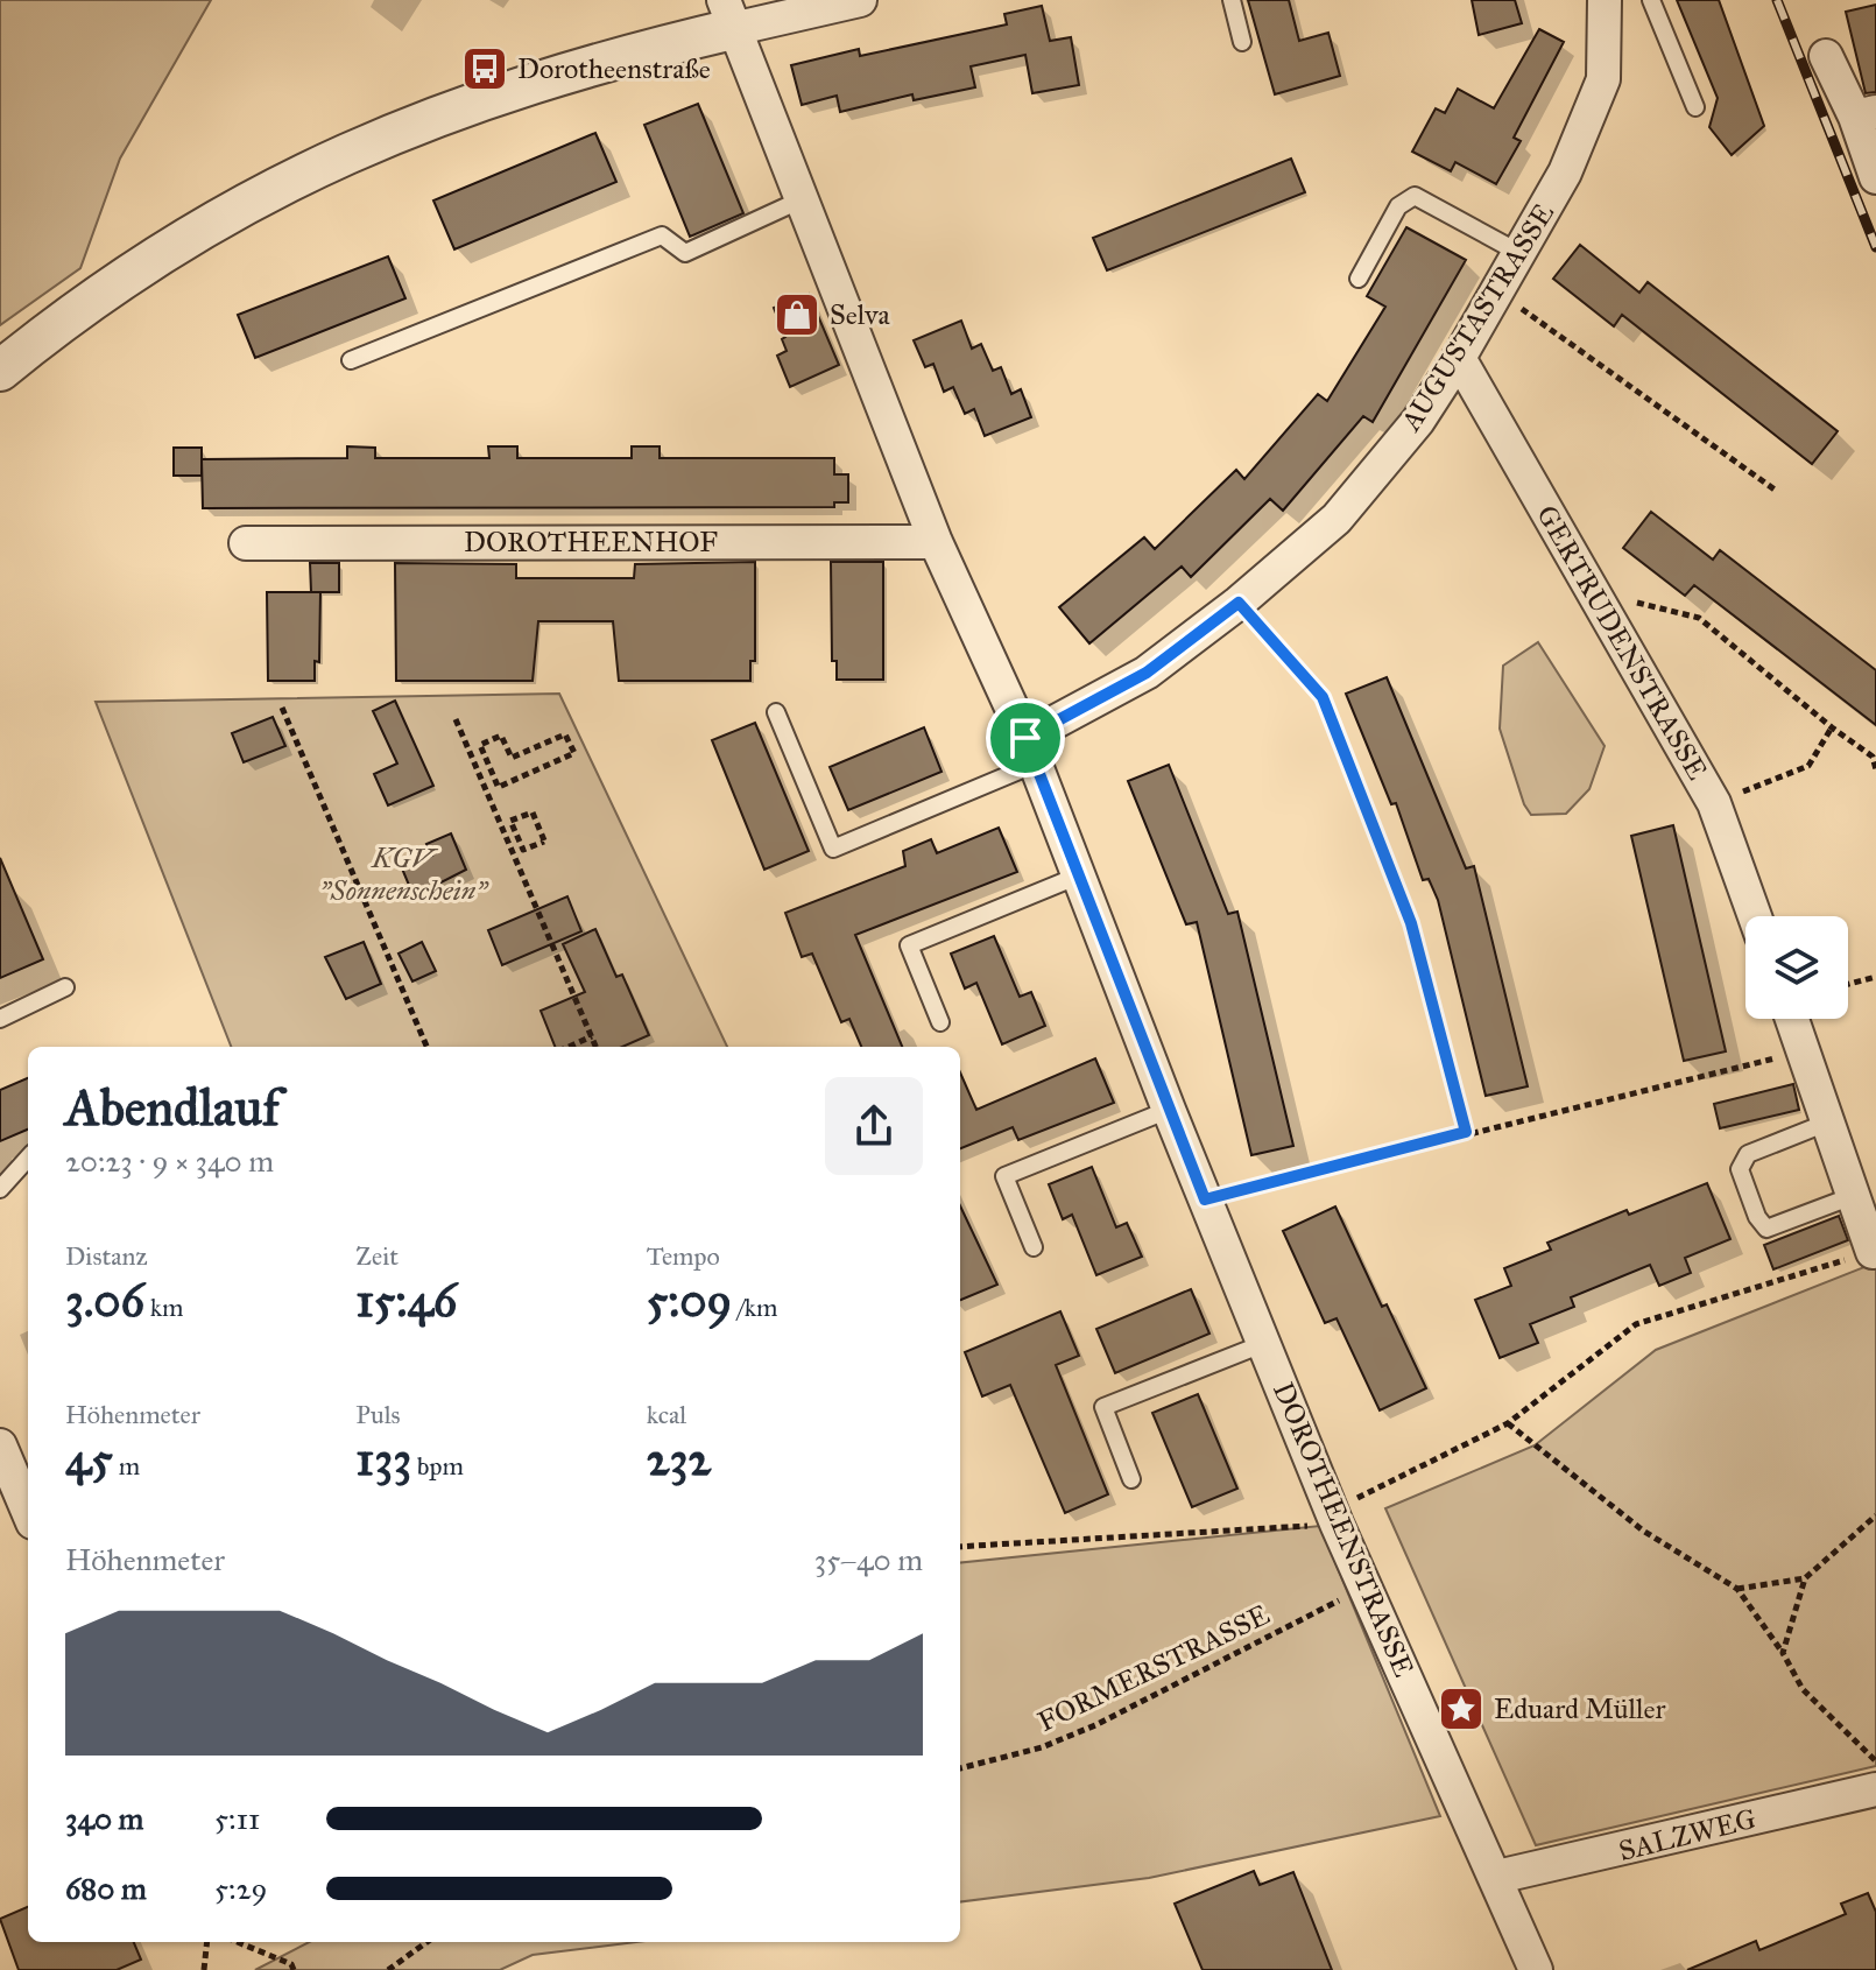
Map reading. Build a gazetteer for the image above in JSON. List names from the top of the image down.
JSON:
{
  "streets": {
    "street": [
      "AUGUSTASTRASSE",
      "DOROTHEENHOF",
      "GERTRUDENSTRASSE",
      "DOROTHEENSTRASSE",
      "SALZWEG"
    ],
    "path": ["FORMERSTRASSE"]
  },
  "crossings": [
    ["AUGUSTASTRASSE", "GERTRUDENSTRASSE"],
    ["AUGUSTASTRASSE", "DOROTHEENSTRASSE"],
    ["DOROTHEENHOF", "DOROTHEENSTRASSE"],
    ["DOROTHEENSTRASSE", "FORMERSTRASSE"],
    ["DOROTHEENSTRASSE", "SALZWEG"]
  ],
  "parks": ["KGV \"Sonnenschein\""],
  "places": {
    "bus stop": ["Dorotheenstraße"],
    "shop": ["Selva"],
    "place": ["Eduard Müller"]
  },
  "page": {
    "heading": ["Abendlauf", "20:23 · 9 × 340 m"],
    "stats": [
      ["Distanz", "3.06 km"],
      ["Zeit", "15:46"],
      ["Tempo", "5:09 /km"],
      ["Höhenmeter", "45 m"],
      ["Puls", "133 bpm"],
      ["kcal", "232"]
    ],
    "chart": ["Höhenmeter", "35–40 m"],
    "list": [
      {
        "name": "340 m",
        "note": "5:11"
      },
      {
        "name": "680 m",
        "note": "5:29"
      }
    ]
  }
}
